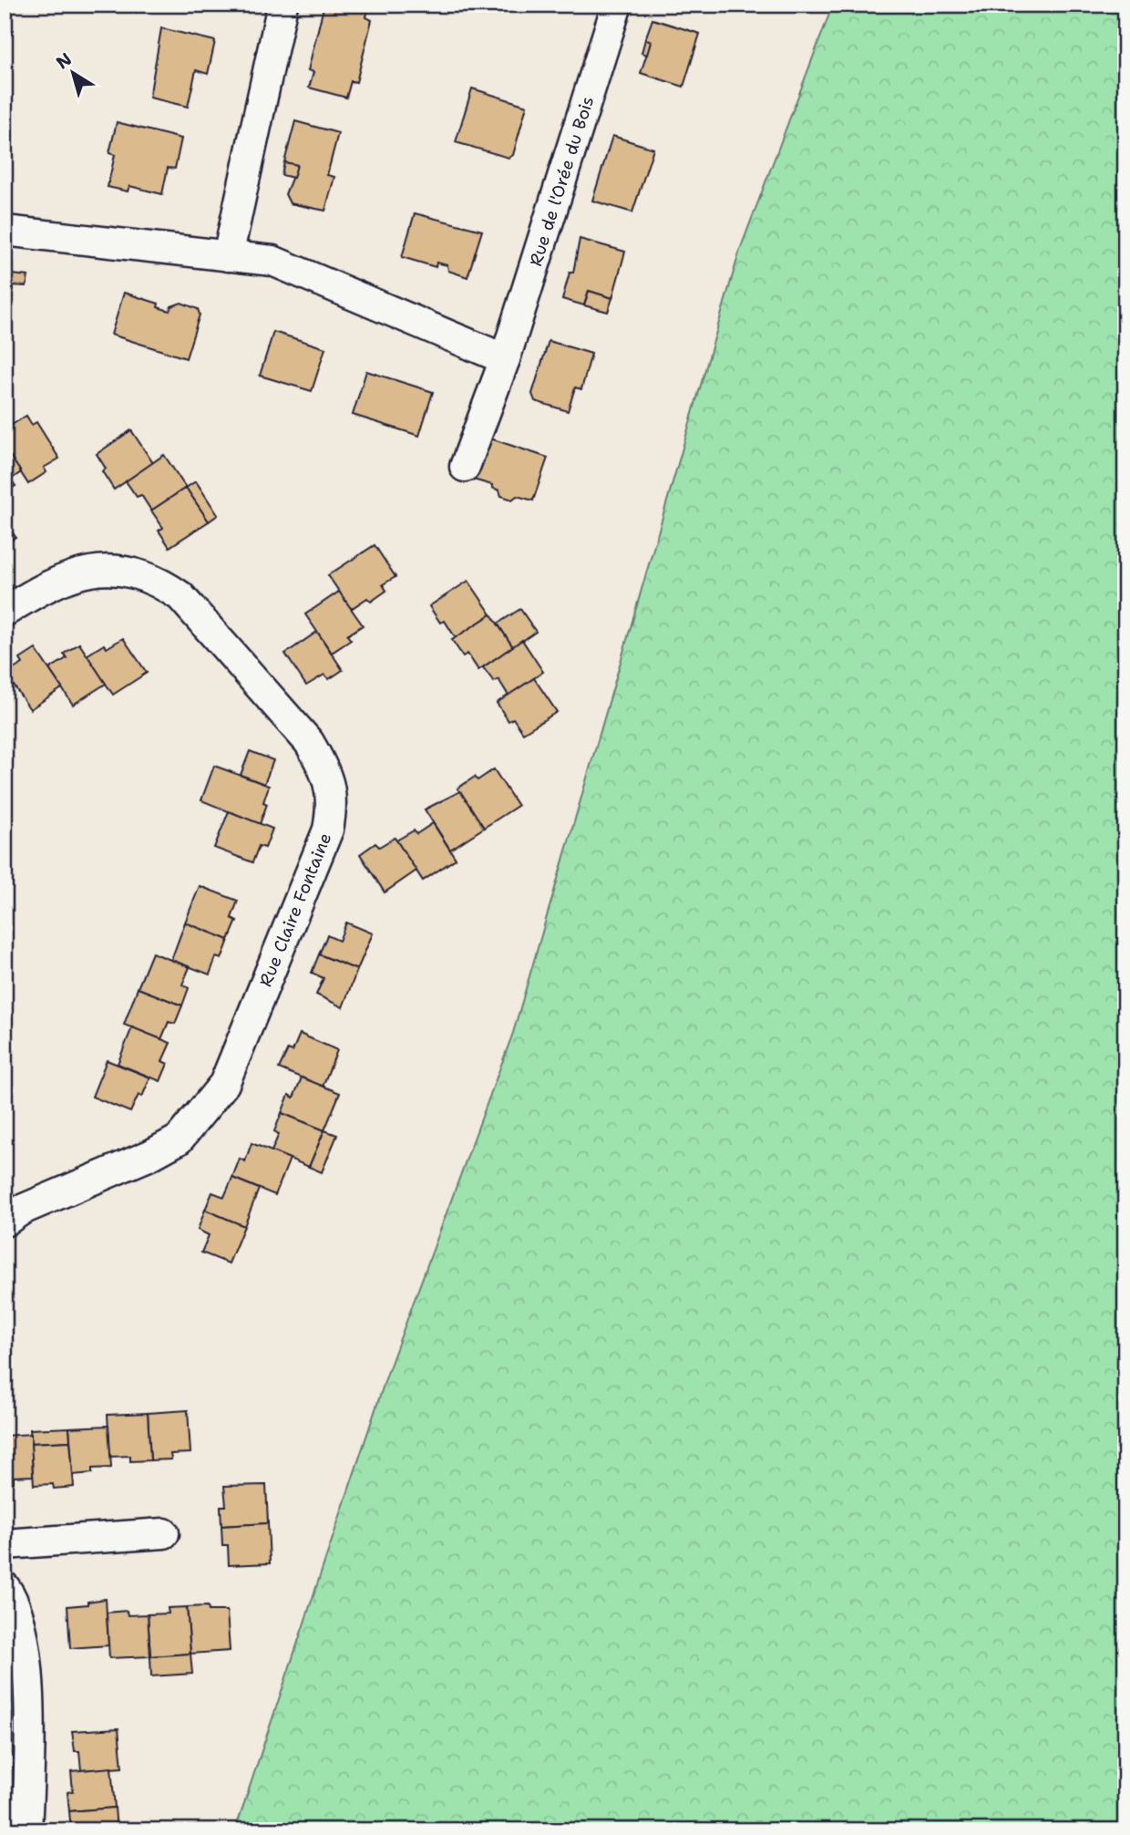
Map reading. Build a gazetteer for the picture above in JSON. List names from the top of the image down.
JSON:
{
  "streets": {
    "street": ["Rue de l'Orée du Bois", "Rue Claire Fontaine"]
  },
  "north": "top left"
}
